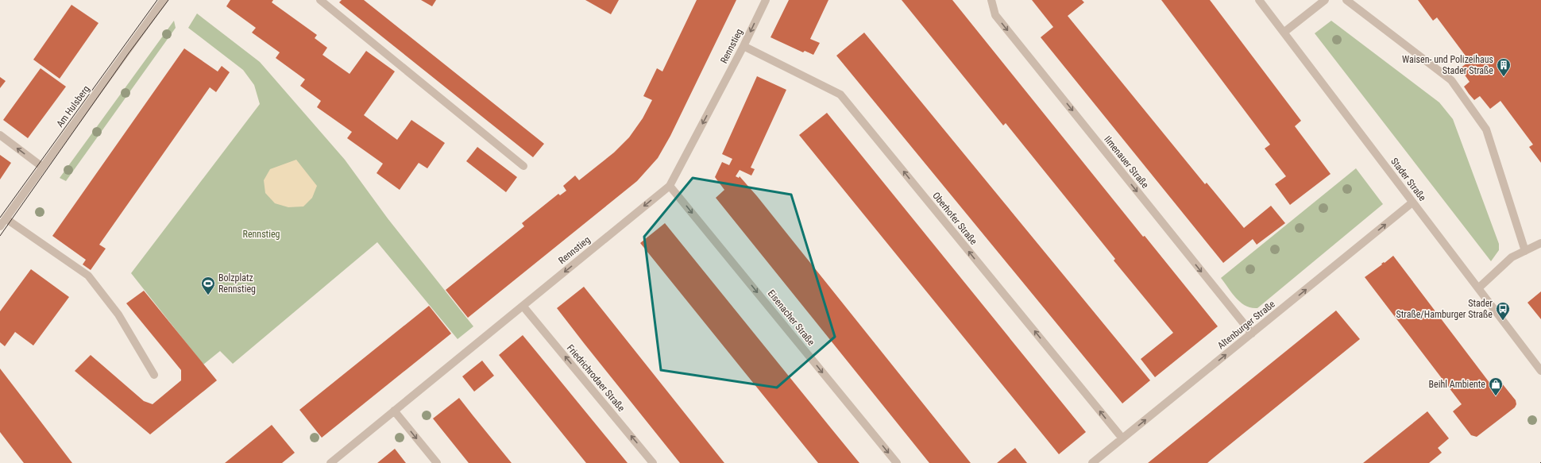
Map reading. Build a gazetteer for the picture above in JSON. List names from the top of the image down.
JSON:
{
  "streets": {
    "street": [
      "Rennstieg",
      "Am Hulsberg",
      "Ilmenauer Straße",
      "Stader Straße",
      "Oberhofer Straße",
      "Eisenacher Straße",
      "Altenburger Straße",
      "Friedrichrodaer Straße"
    ]
  },
  "crossings": [
    ["Rennstieg", "Oberhofer Straße"],
    ["Rennstieg", "Eisenacher Straße"],
    ["Rennstieg", "Friedrichrodaer Straße"],
    ["Ilmenauer Straße", "Altenburger Straße"],
    ["Stader Straße", "Altenburger Straße"],
    ["Oberhofer Straße", "Altenburger Straße"]
  ],
  "one_way": [
    "Rennstieg",
    "Ilmenauer Straße",
    "Oberhofer Straße",
    "Eisenacher Straße",
    "Altenburger Straße",
    "Friedrichrodaer Straße"
  ],
  "parks": ["Rennstieg"],
  "places": {
    "building": ["Waisen- und Polizeihaus Stader Straße"],
    "sports": ["Bolzplatz Rennstieg"],
    "bus stop": ["Stader Straße/Hamburger Straße"],
    "shop": ["Beihl Ambiente"]
  }
}
